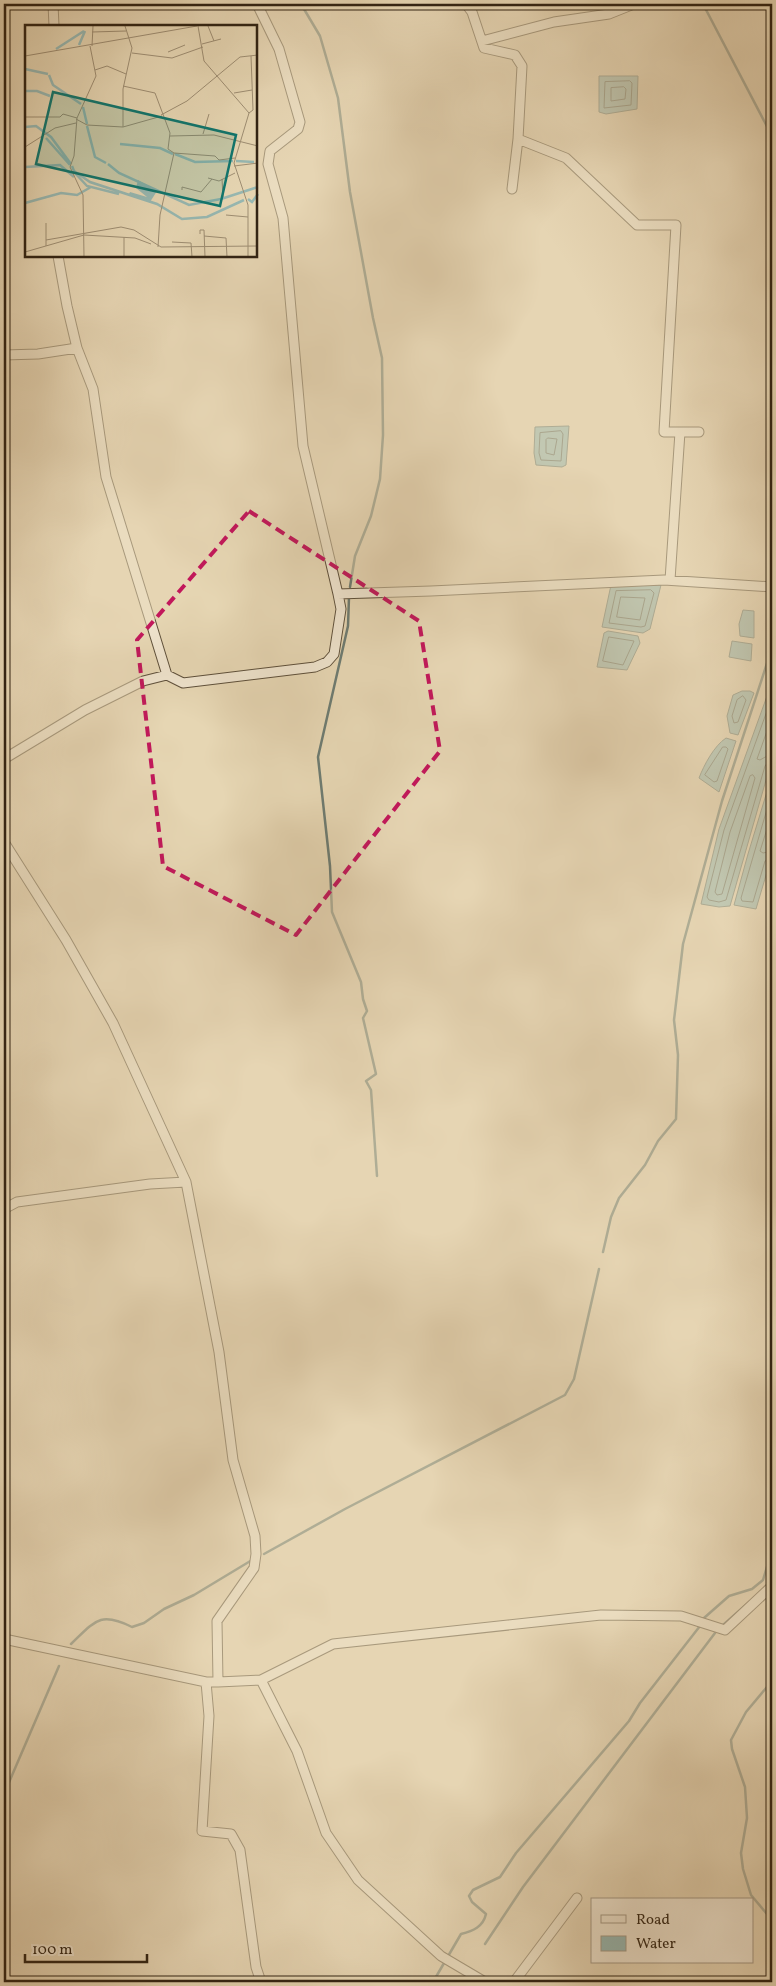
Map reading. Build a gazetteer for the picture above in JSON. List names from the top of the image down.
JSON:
{
  "legend": ["Road", "Water"],
  "scale_bar": "100 m"
}
